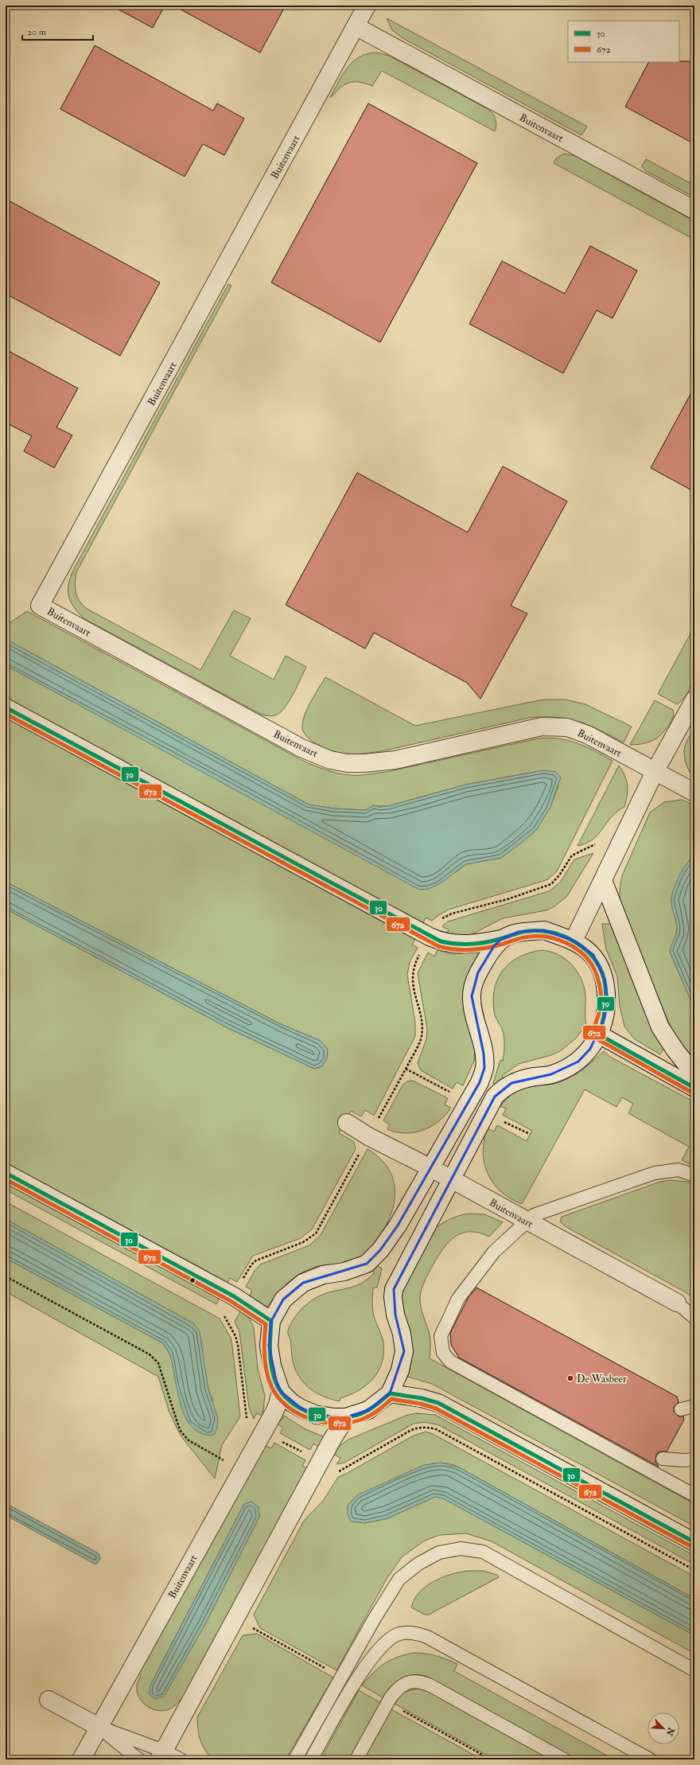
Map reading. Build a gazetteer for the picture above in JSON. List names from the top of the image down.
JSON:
{
  "streets": {
    "street": ["Buitenvaart"]
  },
  "places": ["De Wasbeer"],
  "lines": ["transit line 30", "transit line 672"],
  "legend": ["30", "672"],
  "scale_bar": "20 m",
  "north": "bottom right"
}
